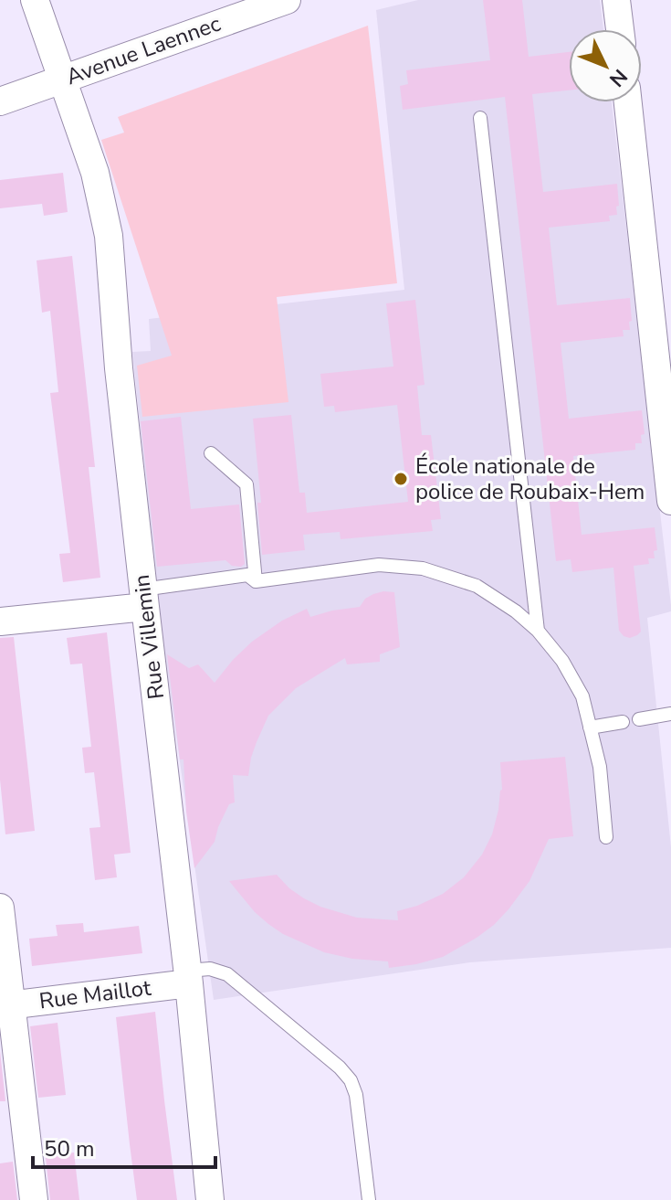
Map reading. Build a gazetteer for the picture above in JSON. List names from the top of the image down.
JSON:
{
  "streets": {
    "street": ["Avenue Laennec", "Rue Villemin", "Rue Maillot"]
  },
  "crossings": [
    ["Avenue Laennec", "Rue Villemin"],
    ["Rue Villemin", "Rue Maillot"]
  ],
  "places": ["École nationale de police de Roubaix-Hem"],
  "scale_bar": "50 m",
  "north": "bottom right"
}
